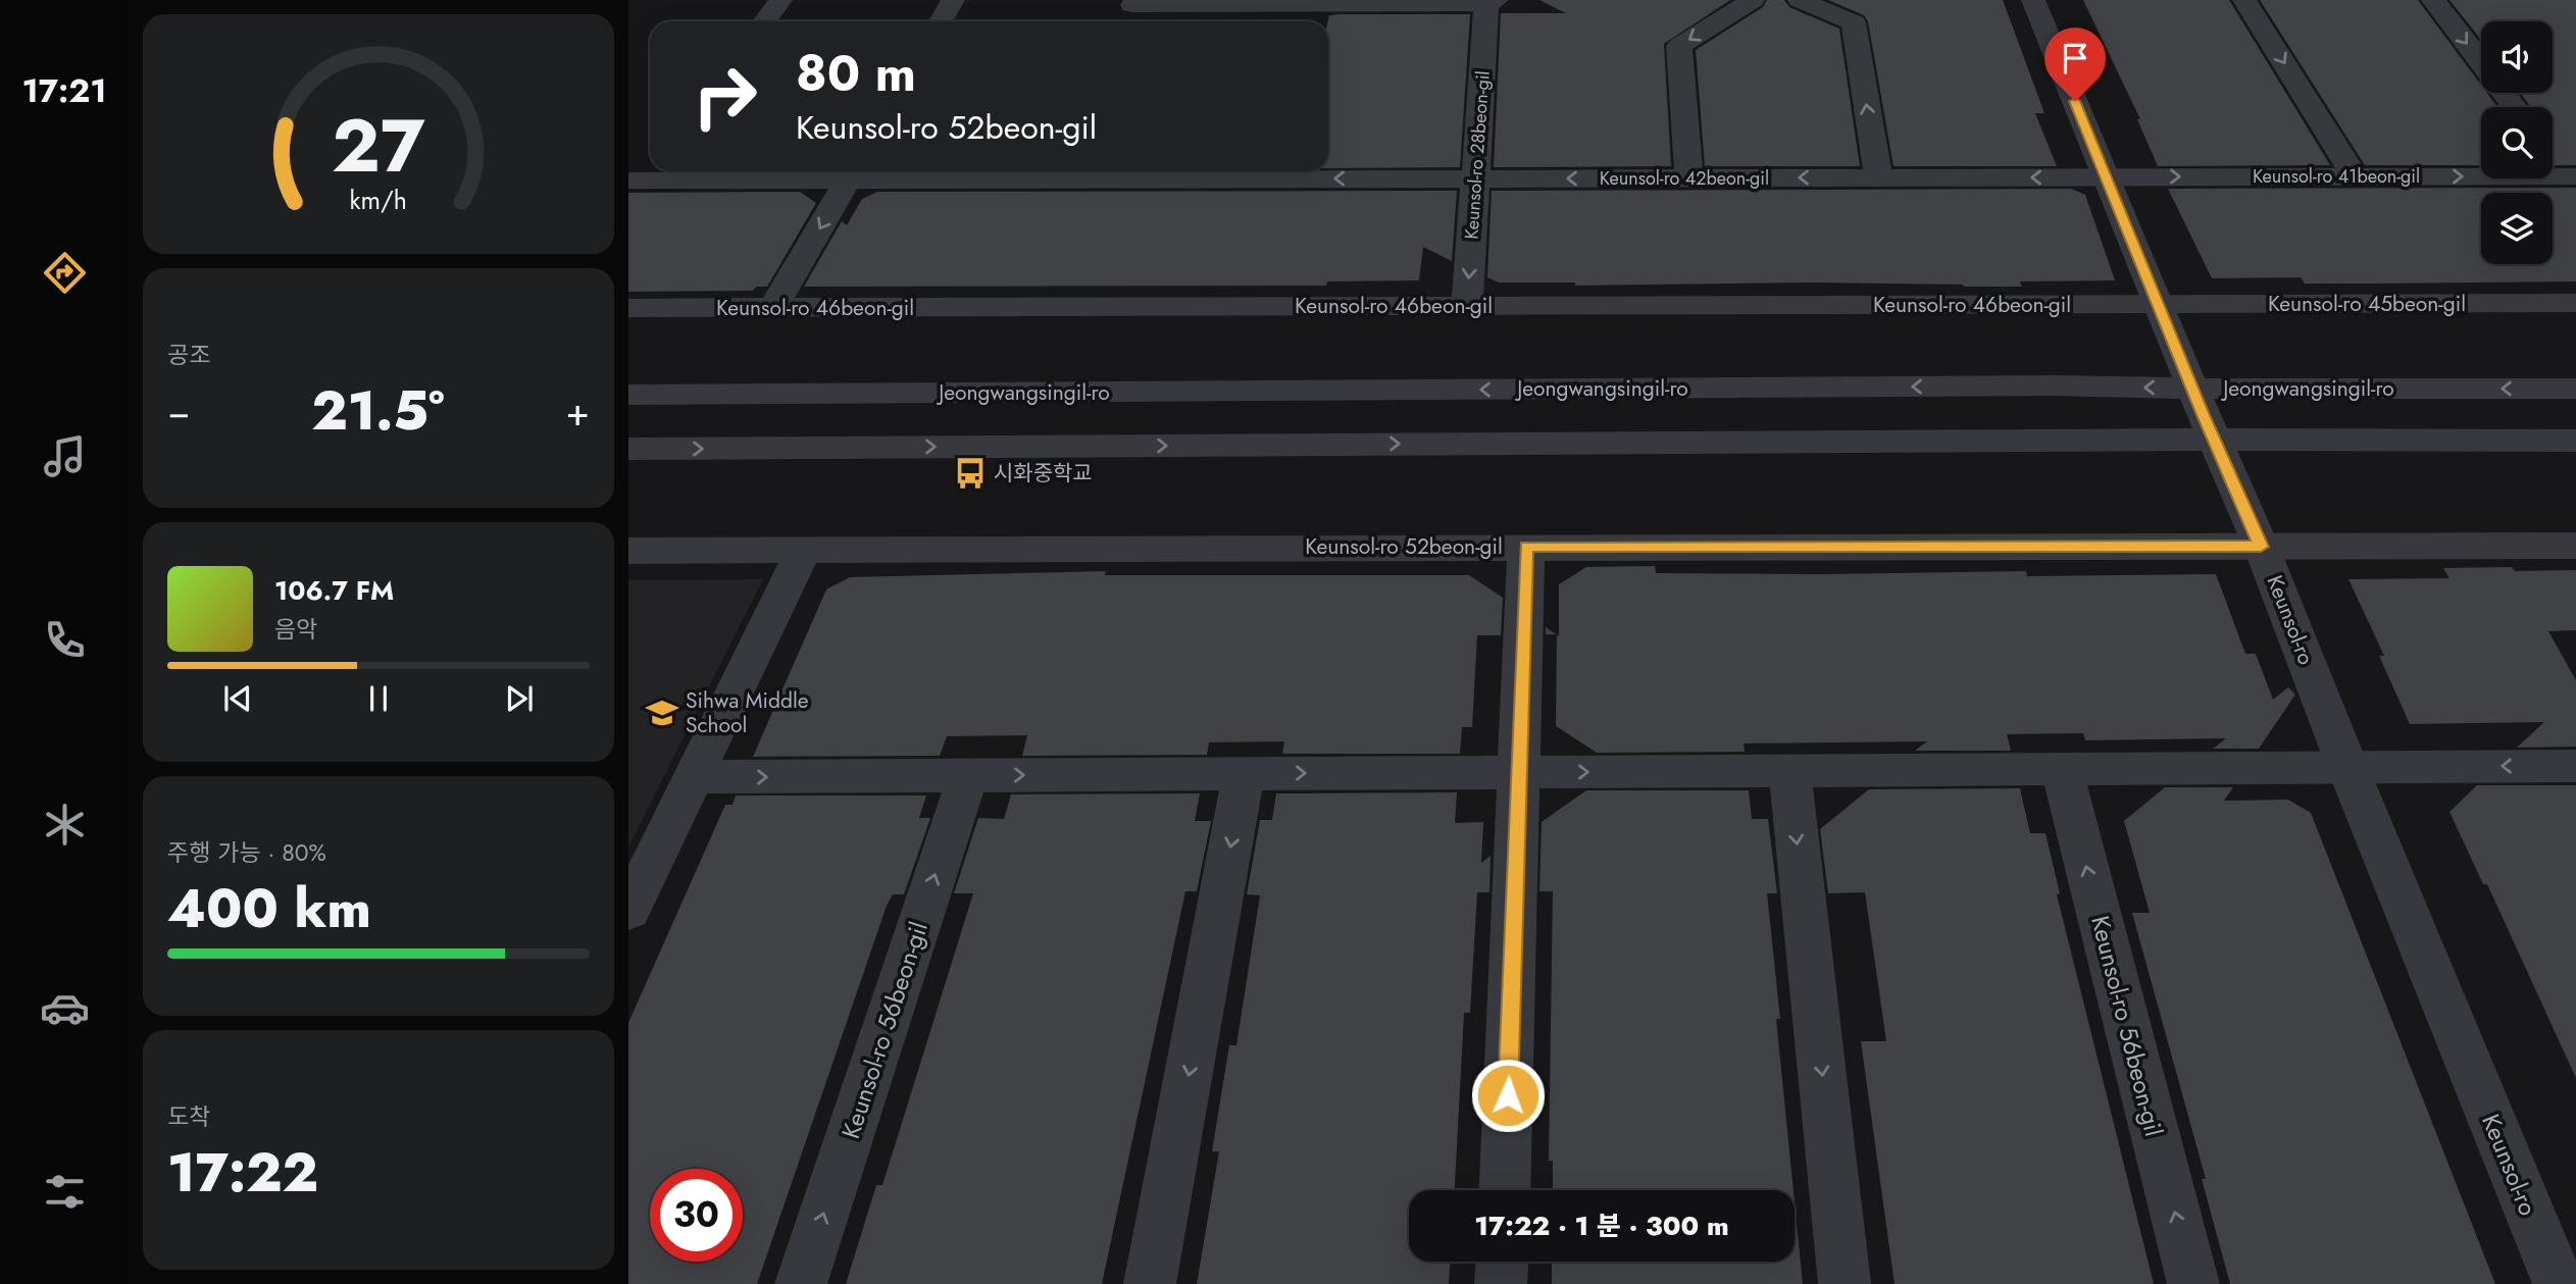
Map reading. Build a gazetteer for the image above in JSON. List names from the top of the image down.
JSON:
{
  "streets": {
    "street": [
      "Keunsol-ro 28beon-gil",
      "Keunsol-ro 41beon-gil",
      "Keunsol-ro 42beon-gil",
      "Keunsol-ro 45beon-gil",
      "Keunsol-ro 46beon-gil",
      "Jeongwangsingil-ro",
      "Keunsol-ro 52beon-gil",
      "Keunsol-ro",
      "Keunsol-ro 56beon-gil"
    ]
  },
  "crossings": [
    ["Keunsol-ro 28beon-gil", "Keunsol-ro 42beon-gil"],
    ["Keunsol-ro 28beon-gil", "Keunsol-ro 46beon-gil"],
    ["Keunsol-ro 41beon-gil", "Keunsol-ro 42beon-gil"],
    ["Keunsol-ro 41beon-gil", "Keunsol-ro"],
    ["Keunsol-ro 42beon-gil", "Keunsol-ro"],
    ["Keunsol-ro 45beon-gil", "Keunsol-ro 46beon-gil"],
    ["Keunsol-ro 45beon-gil", "Keunsol-ro"],
    ["Keunsol-ro 46beon-gil", "Keunsol-ro"],
    ["Jeongwangsingil-ro", "Keunsol-ro"],
    ["Keunsol-ro 52beon-gil", "Keunsol-ro"]
  ],
  "places": {
    "bus stop": ["시화중학교"],
    "school or university": ["Sihwa Middle School"]
  },
  "page": {
    "tabs": "17:21",
    "turn": ["80 m", "Keunsol-ro 52beon-gil"],
    "tile": [
      "공조",
      ["주행 가능 · 80%", "400 km"],
      ["도착", "17:22"]
    ],
    "heat": ["−", "21.5°", "+"],
    "song": ["106.7 FM", "음악"],
    "limit": "30",
    "trip": "17:22 · 1 분 · 300 m",
    "gauge": ["27", "km/h"]
  }
}
